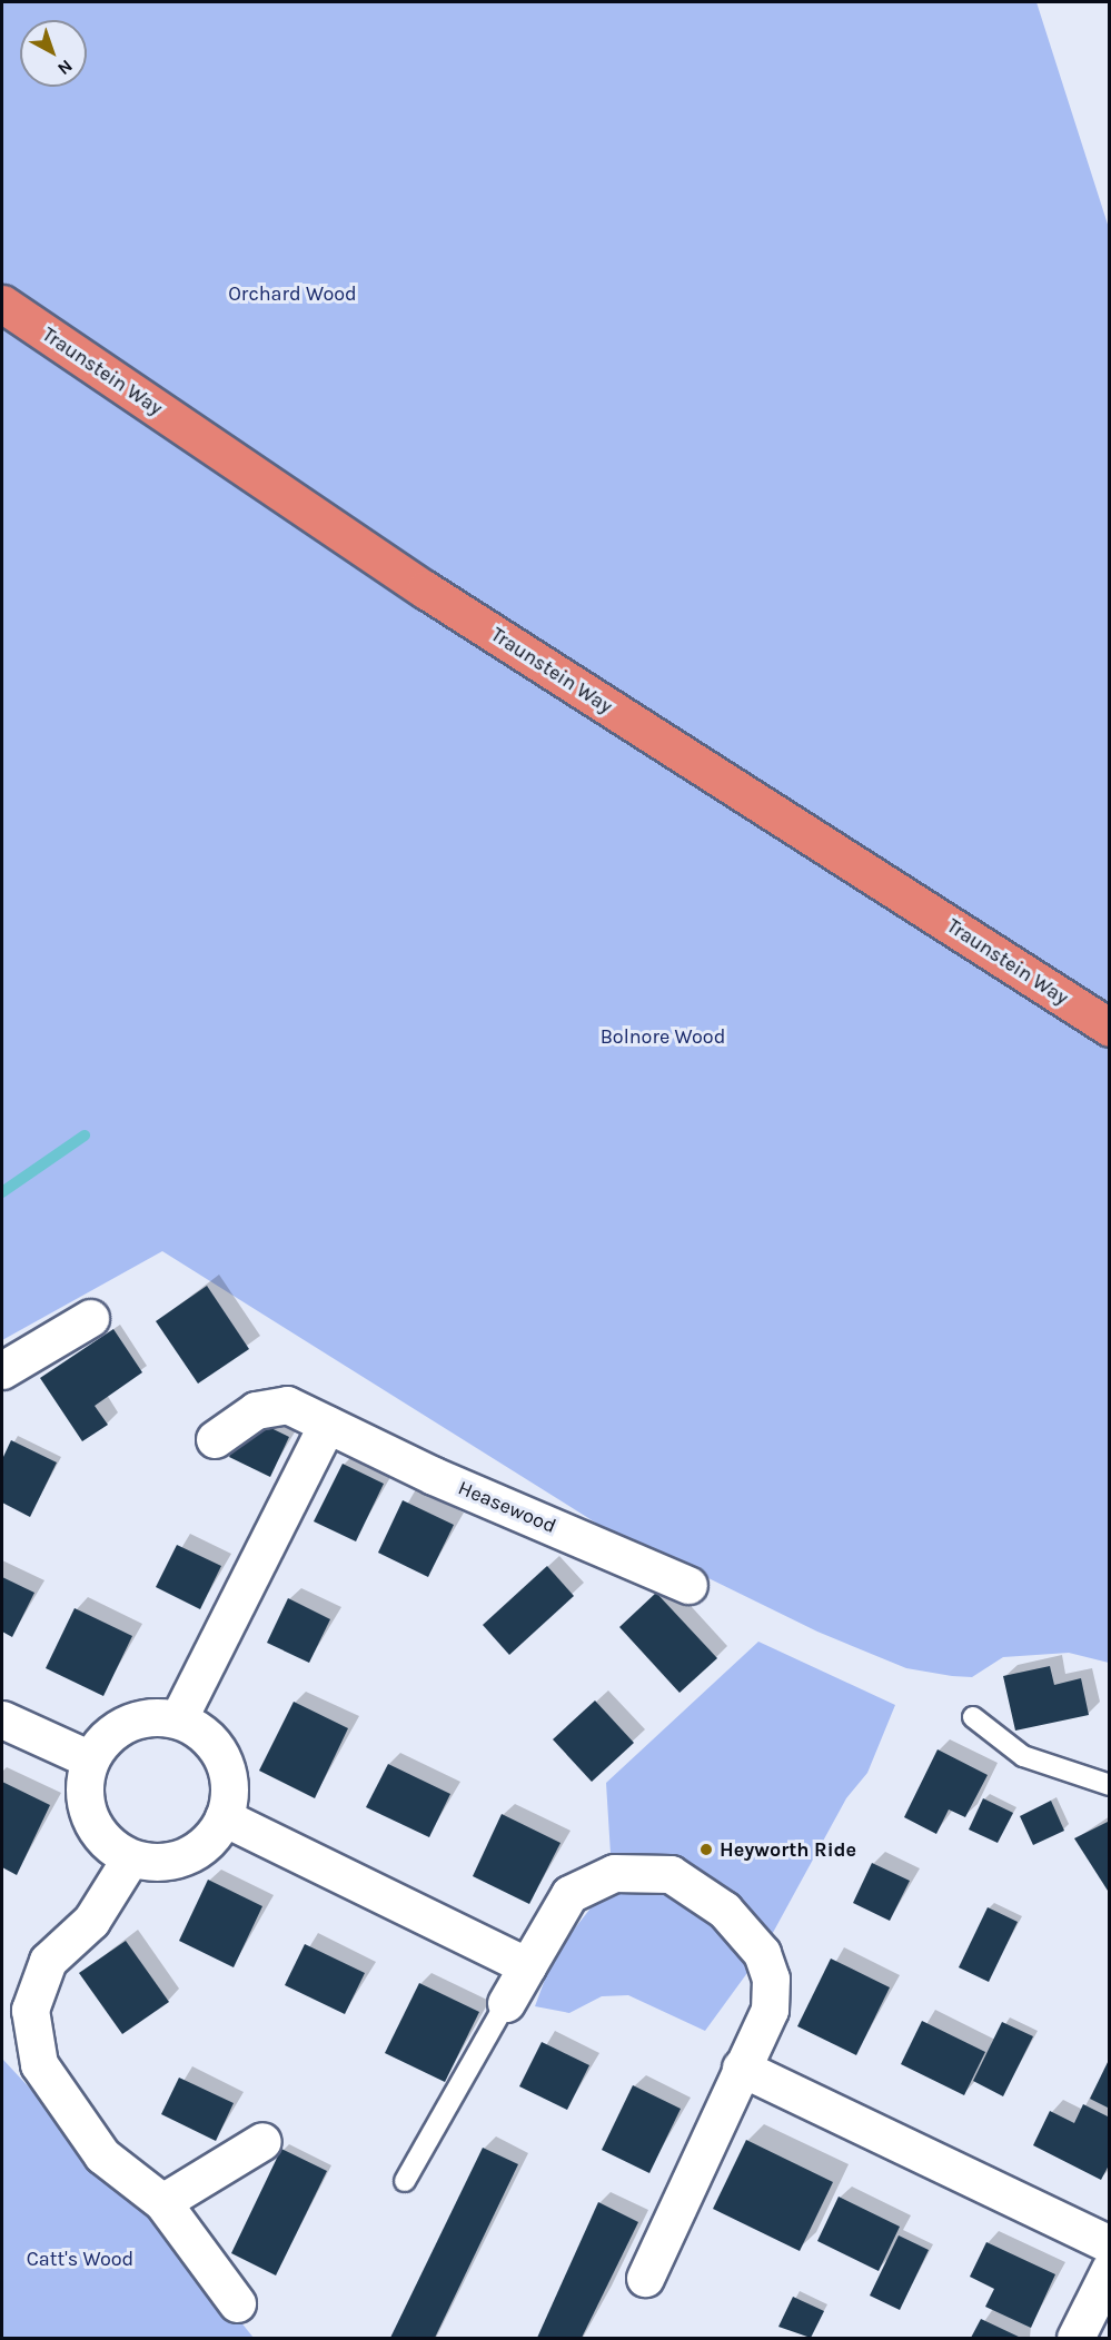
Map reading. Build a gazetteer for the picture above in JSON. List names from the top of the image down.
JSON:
{
  "streets": {
    "highway": ["Traunstein Way"],
    "street": ["Heasewood"]
  },
  "parks": ["Orchard Wood", "Bolnore Wood", "Catt's Wood"],
  "places": ["Heyworth Ride"],
  "north": "bottom right"
}
